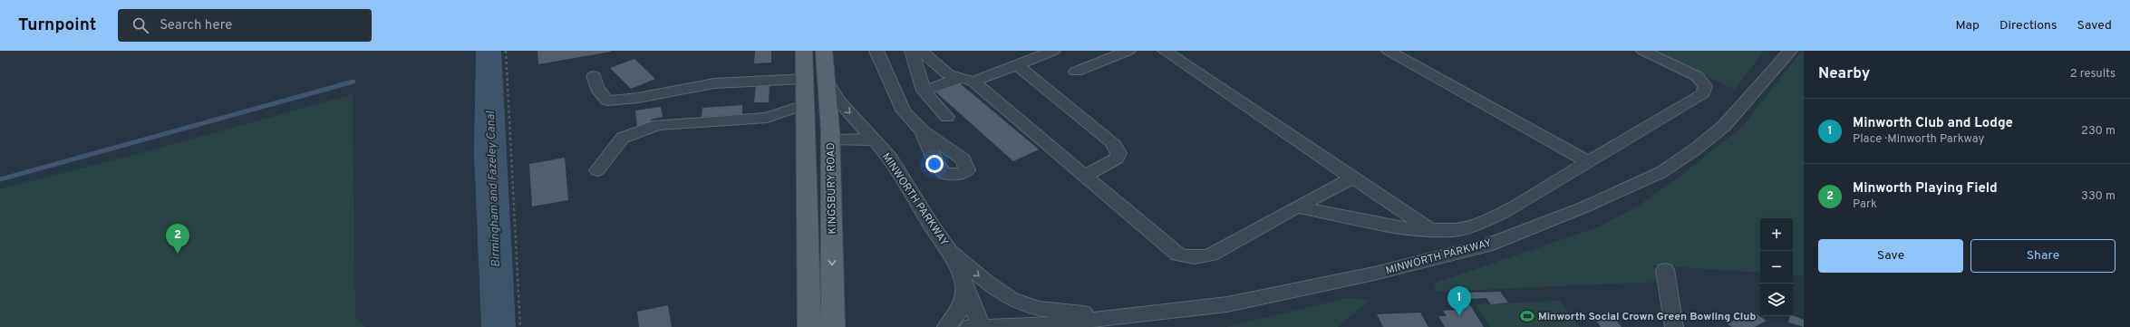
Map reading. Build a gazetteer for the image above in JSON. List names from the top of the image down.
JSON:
{
  "streets": {
    "main road": ["KINGSBURY ROAD"],
    "street": ["MINWORTH PARKWAY"]
  },
  "crossings": [
    ["KINGSBURY ROAD", "MINWORTH PARKWAY"]
  ],
  "water": ["Birmingham and Fazeley Canal"],
  "places": {
    "sports": ["Minworth Social Crown Green Bowling Club"]
  },
  "page": {
    "header": "Turnpoint",
    "search": "Search here",
    "nav": ["Map", "Directions", "Saved"],
    "heading": ["Nearby", "2 results"],
    "list": [
      {
        "mark": "1",
        "name": "Minworth Club and Lodge",
        "note": "Place · Minworth Parkway",
        "value": "230 m"
      },
      {
        "mark": "2",
        "name": "Minworth Playing Field",
        "note": "Park",
        "value": "330 m"
      }
    ],
    "map_buttons": ["+", "−"],
    "pins": ["2", "1"],
    "buttons": ["Save", "Share"]
  }
}
